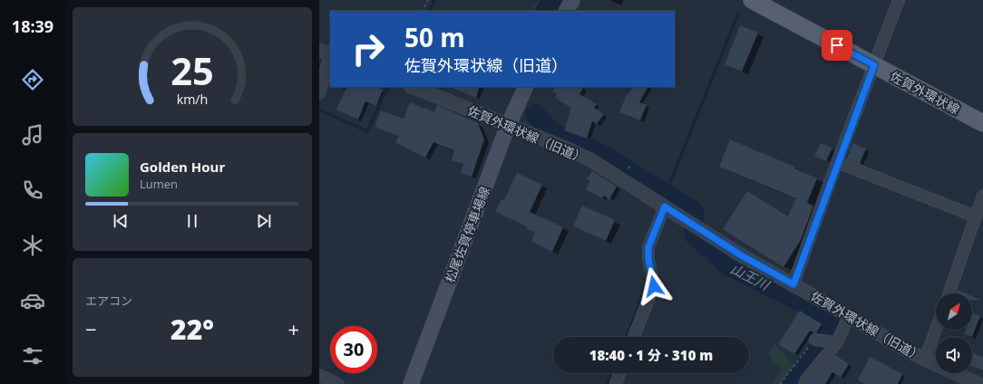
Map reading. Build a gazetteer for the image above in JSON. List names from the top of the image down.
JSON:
{
  "streets": {
    "main road": ["佐賀外環状線", "松尾佐賀停車場線"],
    "street": ["佐賀外環状線（旧道）"]
  },
  "crossings": [
    ["佐賀外環状線（旧道）", "松尾佐賀停車場線"]
  ],
  "water": ["山王川"],
  "north": "top right",
  "page": {
    "tabs": "18:39",
    "turn": ["50 m", "佐賀外環状線（旧道）"],
    "song": ["Golden Hour", "Lumen"],
    "tile": "エアコン",
    "heat": ["−", "22°", "+"],
    "limit": "30",
    "trip": "18:40 · 1 分 · 310 m",
    "gauge": ["25", "km/h"]
  }
}
